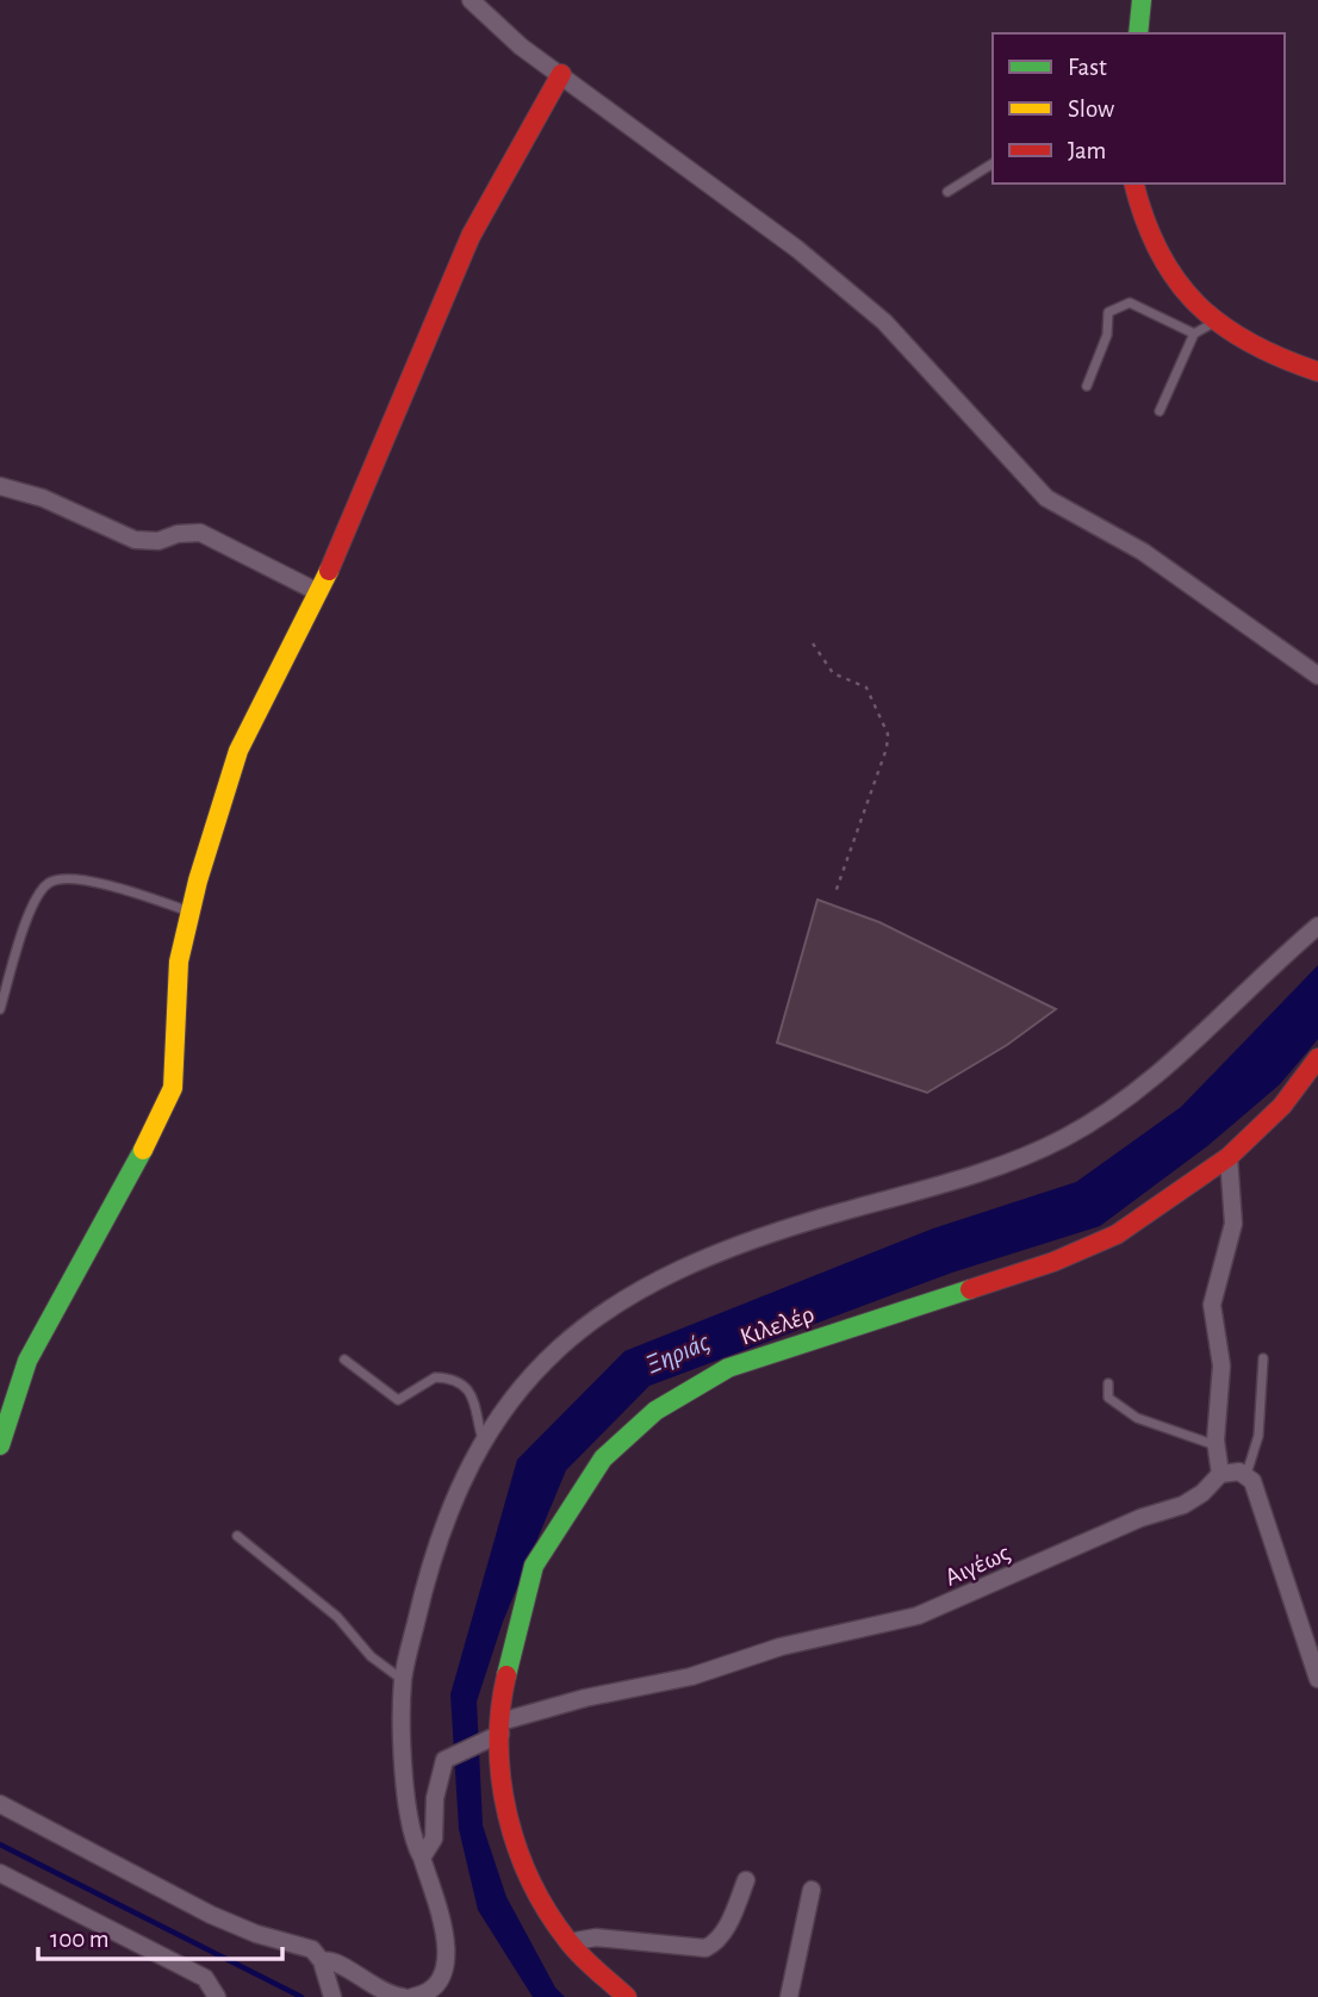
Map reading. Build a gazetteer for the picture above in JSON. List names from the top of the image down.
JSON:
{
  "streets": {
    "street": ["Κιλελέρ", "Αιγέως"]
  },
  "crossings": [
    ["Κιλελέρ", "Αιγέως"]
  ],
  "water": ["Ξηριάς"],
  "legend": ["Fast", "Slow", "Jam"],
  "scale_bar": "100 m"
}
